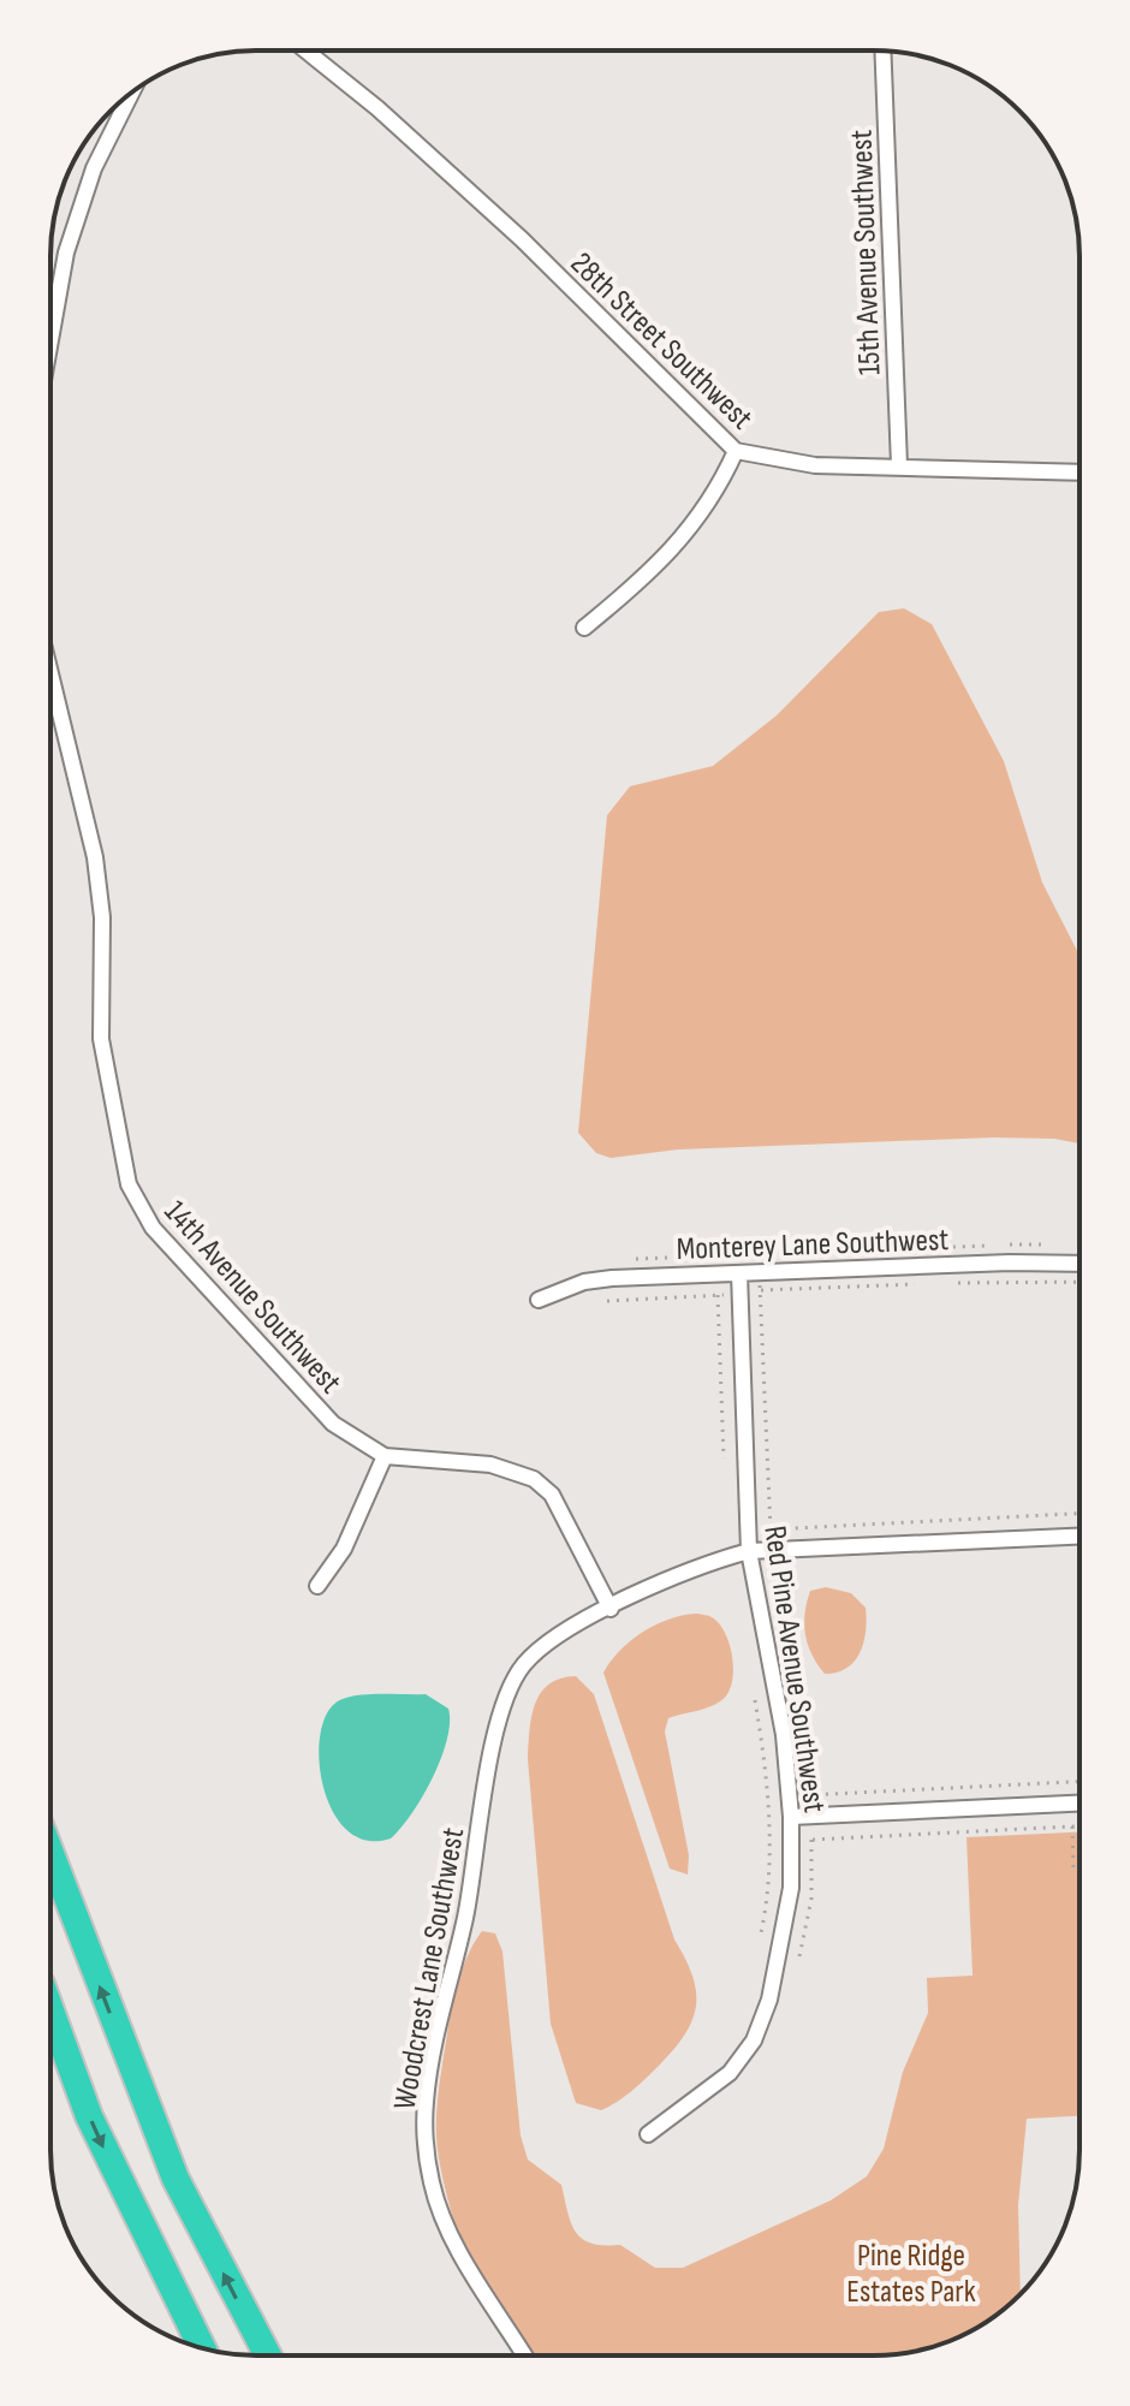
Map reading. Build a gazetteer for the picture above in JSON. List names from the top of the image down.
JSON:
{
  "streets": {
    "street": [
      "15th Avenue Southwest",
      "28th Street Southwest",
      "Monterey Lane Southwest",
      "14th Avenue Southwest",
      "Red Pine Avenue Southwest",
      "Woodcrest Lane Southwest"
    ]
  },
  "crossings": [
    ["15th Avenue Southwest", "28th Street Southwest"],
    ["Monterey Lane Southwest", "Red Pine Avenue Southwest"],
    ["14th Avenue Southwest", "Woodcrest Lane Southwest"],
    ["Red Pine Avenue Southwest", "Woodcrest Lane Southwest"]
  ],
  "parks": ["Pine Ridge Estates Park"]
}
